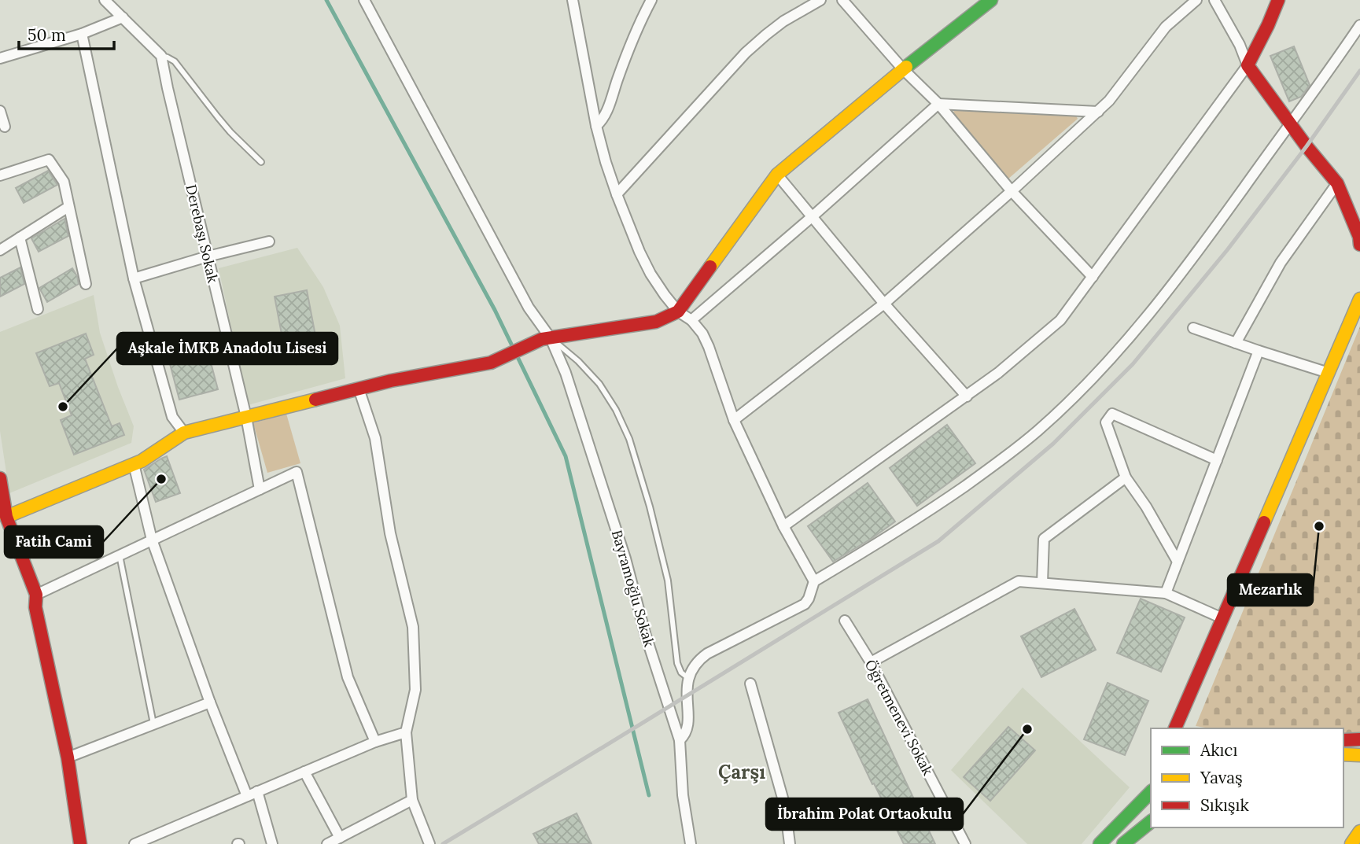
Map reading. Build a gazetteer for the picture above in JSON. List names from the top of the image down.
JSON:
{
  "streets": {
    "street": ["Derebaşı Sokak", "Bayramoğlu Sokak", "Öğretmenevi Sokak"]
  },
  "districts": ["Çarşı"],
  "places": [
    "Aşkale İMKB Anadolu Lisesi",
    "Fatih Cami",
    "Mezarlık",
    "İbrahim Polat Ortaokulu"
  ],
  "legend": ["Akıcı", "Yavaş", "Sıkışık"],
  "scale_bar": "50 m"
}
